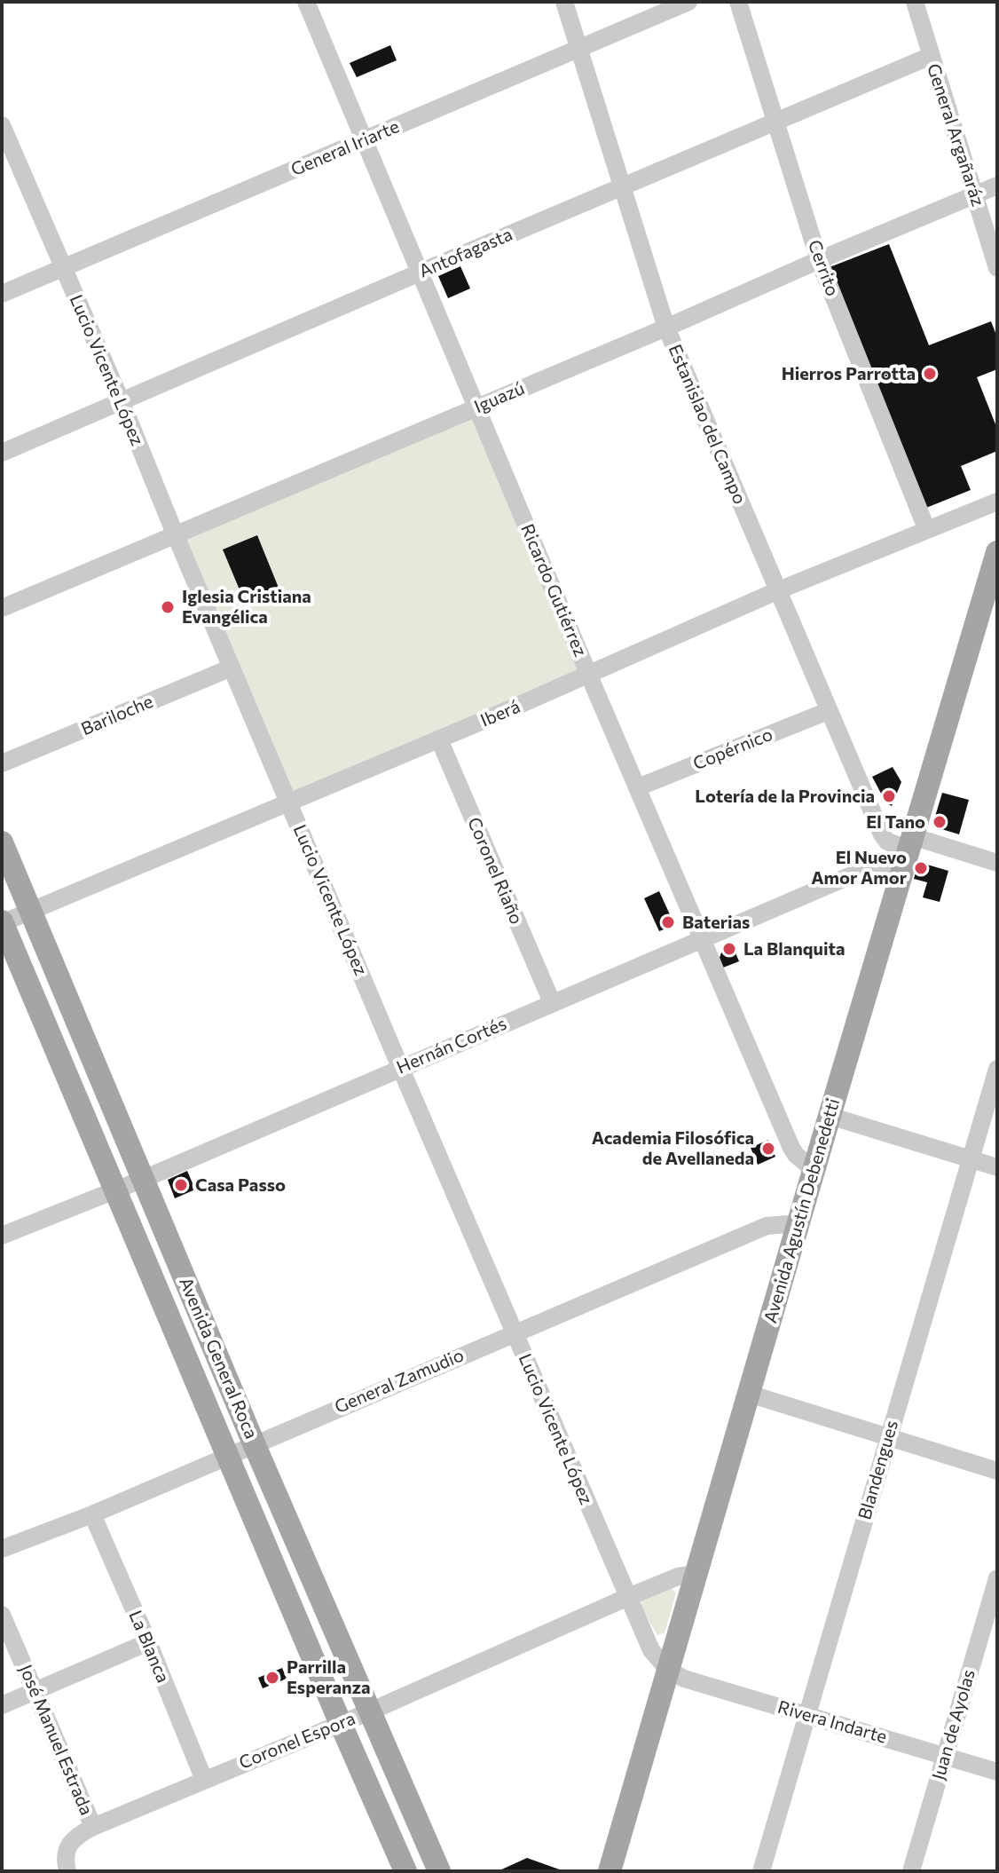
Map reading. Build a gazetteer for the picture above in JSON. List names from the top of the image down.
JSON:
{
  "streets": {
    "main road": ["Avenida Agustín Debenedetti", "Avenida General Roca"],
    "street": [
      "General Argañaráz",
      "General Iriarte",
      "Antofagasta",
      "Cerrito",
      "Lucio Vicente López",
      "Iguazú",
      "Estanislao del Campo",
      "Ricardo Gutiérrez",
      "Iberá",
      "Bariloche",
      "Copérnico",
      "Coronel Riaño",
      "Hernán Cortés",
      "General Zamudio",
      "Blandengues",
      "La Blanca",
      "Rivera Indarte",
      "Juan de Ayolas",
      "José Manuel Estrada",
      "Coronel Espora"
    ]
  },
  "crossings": [
    ["General Argañaráz", "Antofagasta"],
    ["General Argañaráz", "Iguazú"],
    ["General Iriarte", "Lucio Vicente López"],
    ["General Iriarte", "Estanislao del Campo"],
    ["General Iriarte", "Ricardo Gutiérrez"],
    ["Antofagasta", "Cerrito"],
    ["Antofagasta", "Lucio Vicente López"],
    ["Antofagasta", "Estanislao del Campo"],
    ["Antofagasta", "Ricardo Gutiérrez"],
    ["Cerrito", "Iguazú"],
    ["Cerrito", "Iberá"],
    ["Lucio Vicente López", "Iguazú"],
    ["Lucio Vicente López", "Iberá"],
    ["Lucio Vicente López", "Bariloche"],
    ["Lucio Vicente López", "Hernán Cortés"],
    ["Lucio Vicente López", "Avenida Agustín Debenedetti"],
    ["Lucio Vicente López", "General Zamudio"],
    ["Lucio Vicente López", "Rivera Indarte"],
    ["Lucio Vicente López", "Coronel Espora"],
    ["Iguazú", "Estanislao del Campo"],
    ["Iguazú", "Ricardo Gutiérrez"],
    ["Estanislao del Campo", "Iberá"],
    ["Estanislao del Campo", "Copérnico"],
    ["Estanislao del Campo", "Hernán Cortés"],
    ["Ricardo Gutiérrez", "Iberá"],
    ["Ricardo Gutiérrez", "Copérnico"],
    ["Ricardo Gutiérrez", "Hernán Cortés"],
    ["Ricardo Gutiérrez", "Avenida Agustín Debenedetti"],
    ["Iberá", "Coronel Riaño"],
    ["Iberá", "Avenida General Roca"],
    ["Coronel Riaño", "Hernán Cortés"],
    ["Hernán Cortés", "Avenida Agustín Debenedetti"],
    ["Hernán Cortés", "Avenida General Roca"],
    ["Avenida Agustín Debenedetti", "General Zamudio"],
    ["Avenida Agustín Debenedetti", "Rivera Indarte"],
    ["Avenida Agustín Debenedetti", "Coronel Espora"],
    ["Avenida General Roca", "General Zamudio"],
    ["Avenida General Roca", "Coronel Espora"],
    ["General Zamudio", "La Blanca"],
    ["Blandengues", "Rivera Indarte"],
    ["La Blanca", "Coronel Espora"],
    ["Rivera Indarte", "Juan de Ayolas"],
    ["José Manuel Estrada", "Coronel Espora"]
  ],
  "places": [
    "Hierros Parrotta",
    "Iglesia Cristiana Evangélica",
    "Lotería de la Provincia",
    "El Tano",
    "El Nuevo Amor Amor",
    "Baterias",
    "La Blanquita",
    "Academia Filosófica de Avellaneda",
    "Casa Passo",
    "Parrilla Esperanza"
  ]
}
